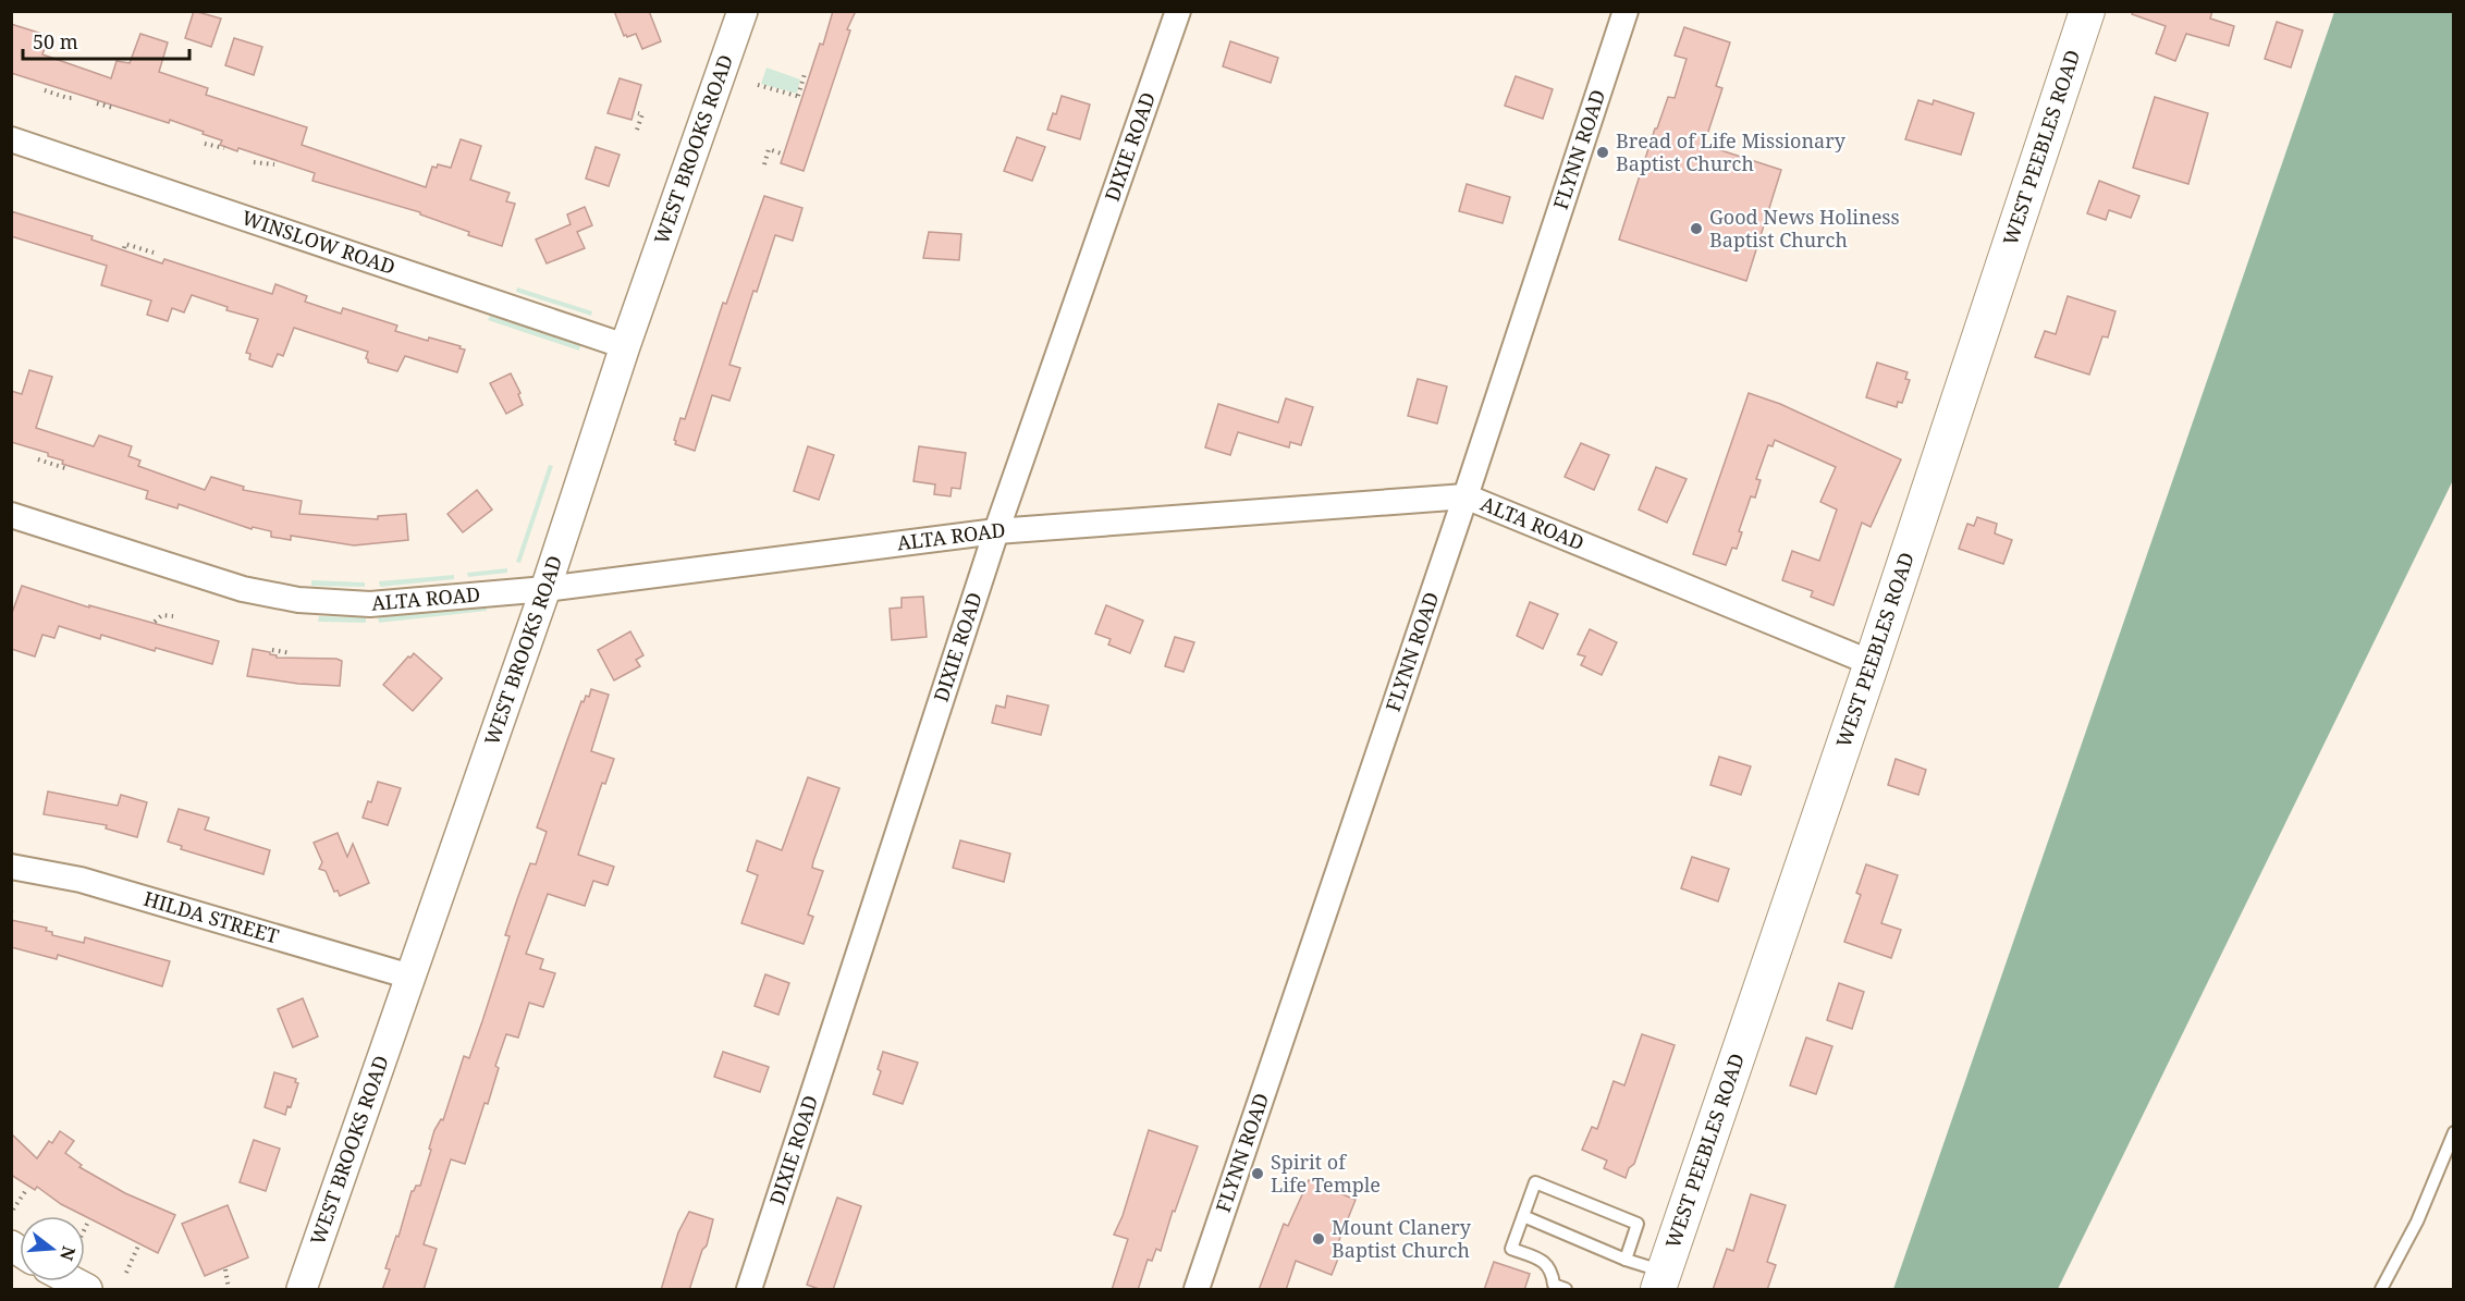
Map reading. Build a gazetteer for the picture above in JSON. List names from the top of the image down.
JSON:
{
  "streets": {
    "main road": ["WEST PEEBLES ROAD"],
    "street": [
      "DIXIE ROAD",
      "FLYNN ROAD",
      "WEST BROOKS ROAD",
      "WINSLOW ROAD",
      "ALTA ROAD",
      "HILDA STREET"
    ]
  },
  "crossings": [
    ["DIXIE ROAD", "ALTA ROAD"],
    ["FLYNN ROAD", "ALTA ROAD"],
    ["WEST PEEBLES ROAD", "ALTA ROAD"],
    ["WEST BROOKS ROAD", "WINSLOW ROAD"],
    ["WEST BROOKS ROAD", "ALTA ROAD"],
    ["WEST BROOKS ROAD", "HILDA STREET"]
  ],
  "places": [
    "Bread of Life Missionary Baptist Church",
    "Good News Holiness Baptist Church",
    "Spirit of Life Temple",
    "Mount Clanery Baptist Church"
  ],
  "scale_bar": "50 m",
  "north": "right"
}
